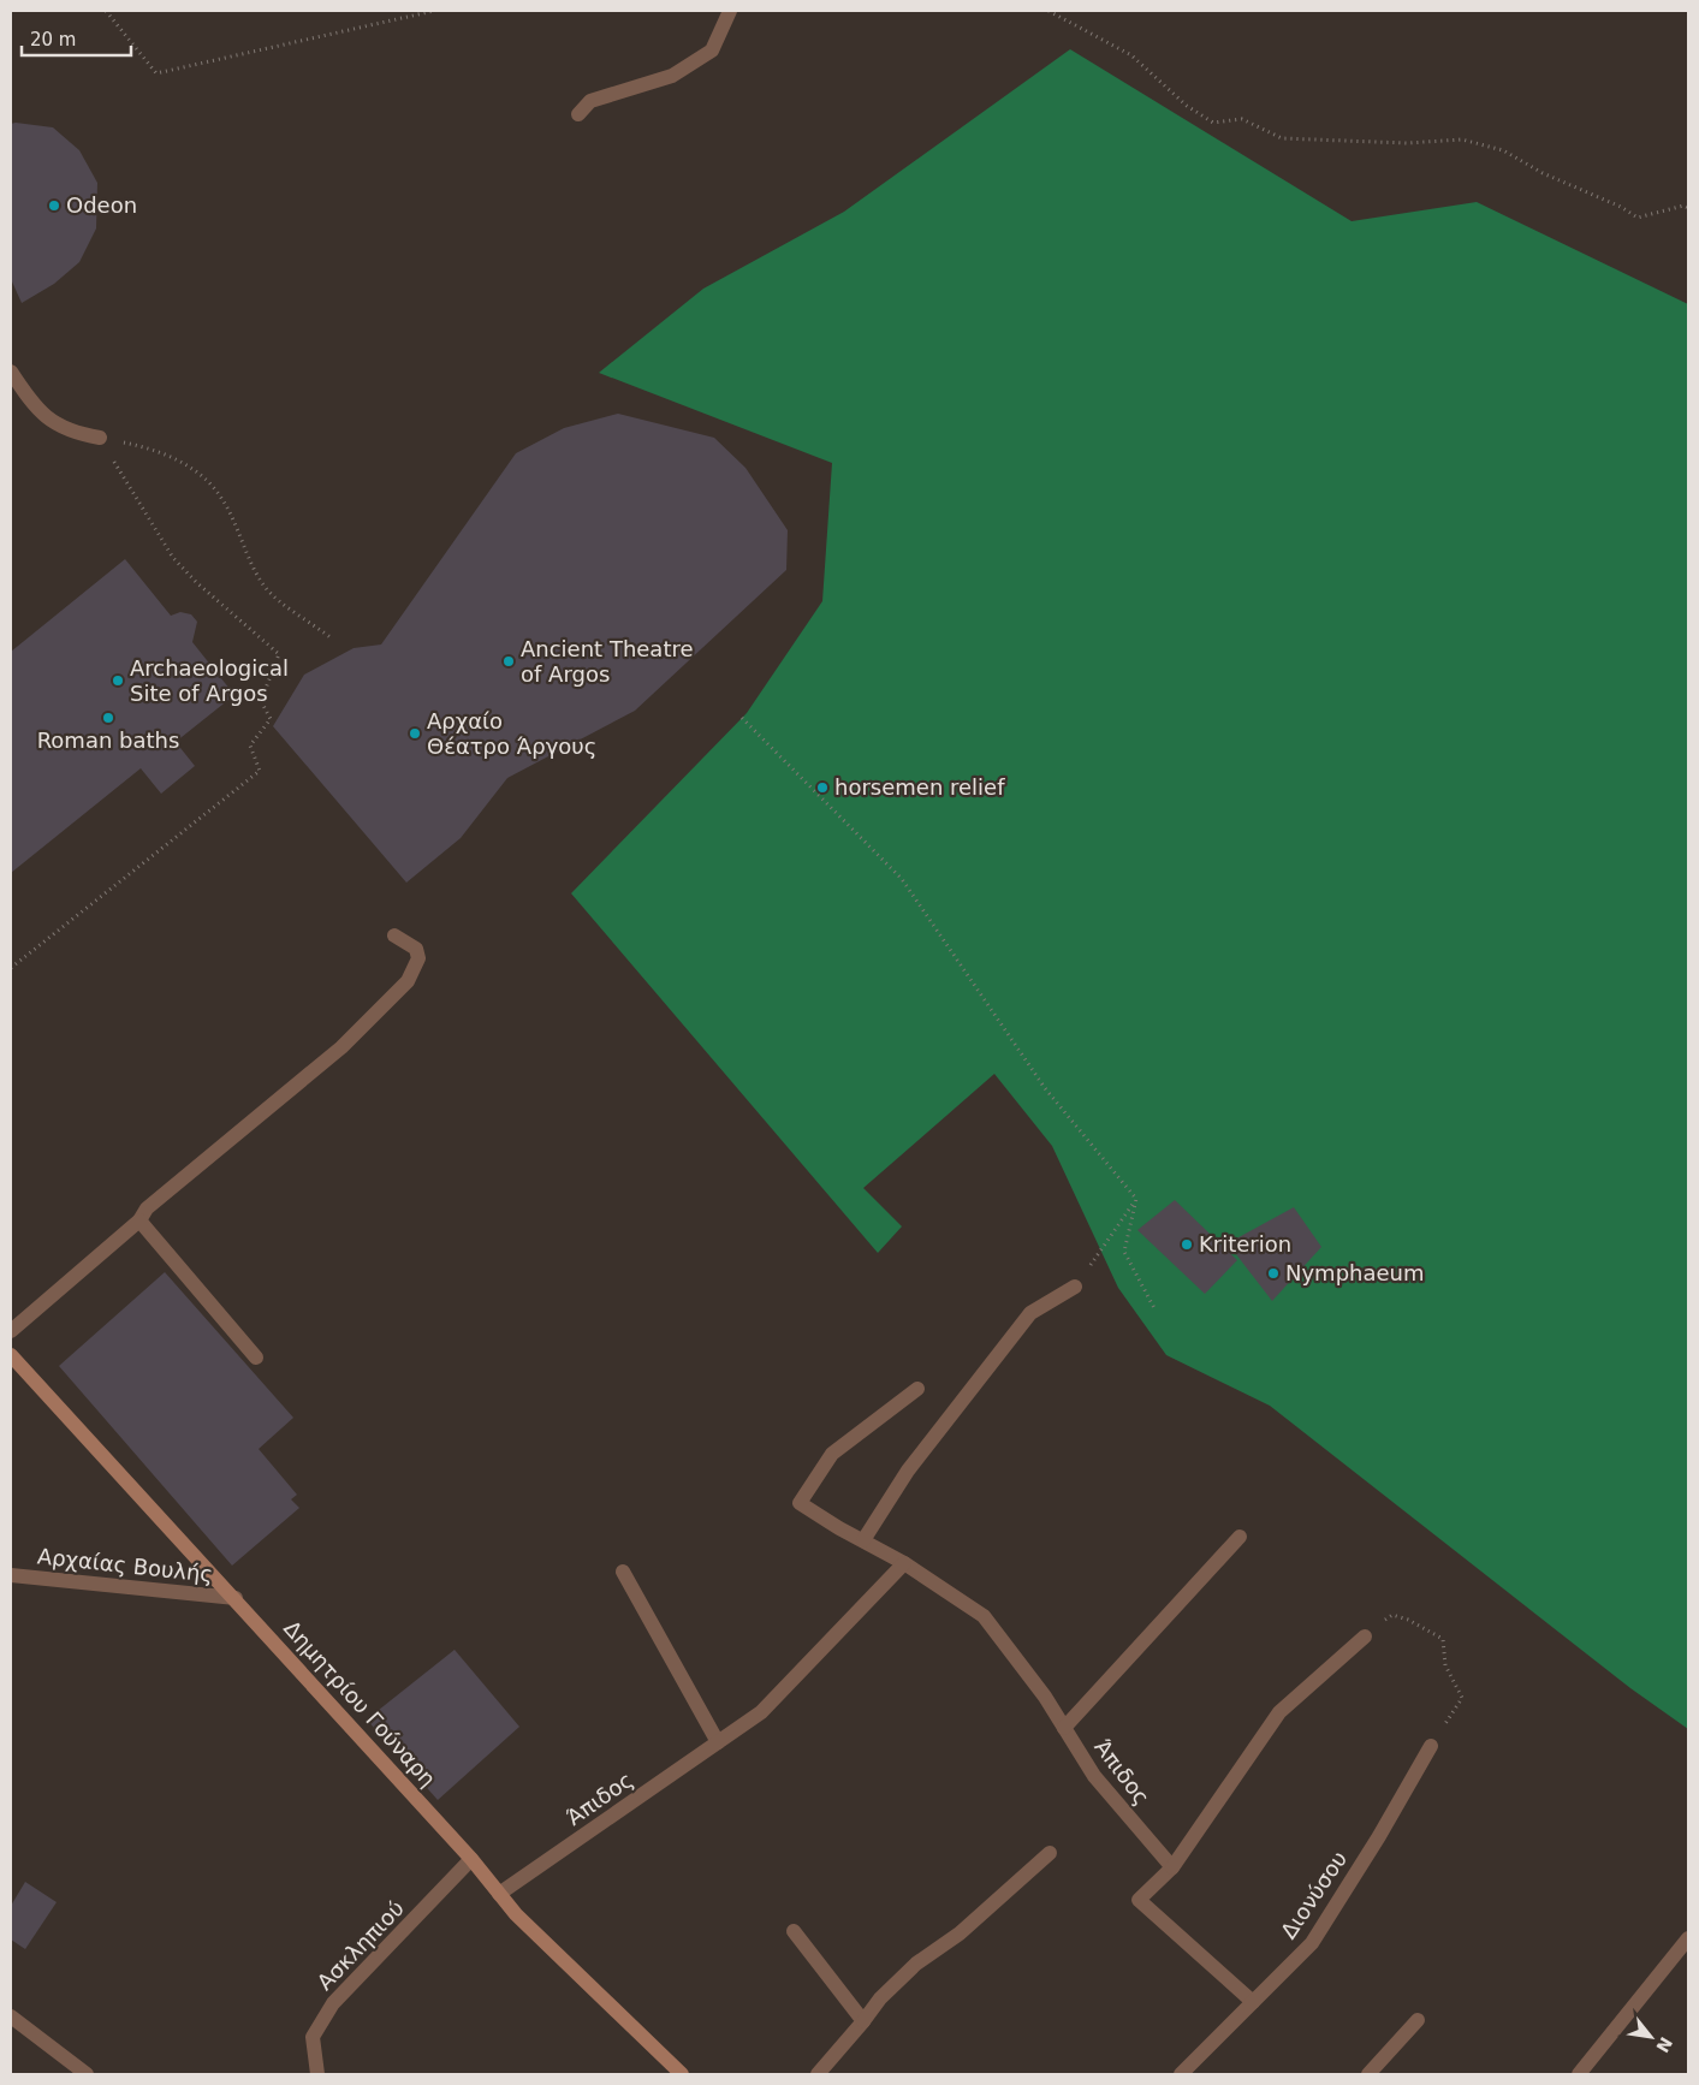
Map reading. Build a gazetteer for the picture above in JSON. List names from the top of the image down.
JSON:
{
  "streets": {
    "main road": ["Δημητρίου Γούναρη"],
    "street": [
      "Αρχαίας Βουλής",
      "Άπιδος",
      "Διονύσου",
      "Ασκληπιού"
    ]
  },
  "crossings": [
    ["Αρχαίας Βουλής", "Δημητρίου Γούναρη"],
    ["Δημητρίου Γούναρη", "Άπιδος"],
    ["Δημητρίου Γούναρη", "Ασκληπιού"]
  ],
  "places": [
    "Odeon",
    "Ancient Theatre of Argos",
    "Archaeological Site of Argos",
    "Roman baths",
    "Αρχαίο Θέατρο Άργους",
    "horsemen relief",
    "Kriterion",
    "Nymphaeum"
  ],
  "scale_bar": "20 m",
  "north": "bottom right"
}
